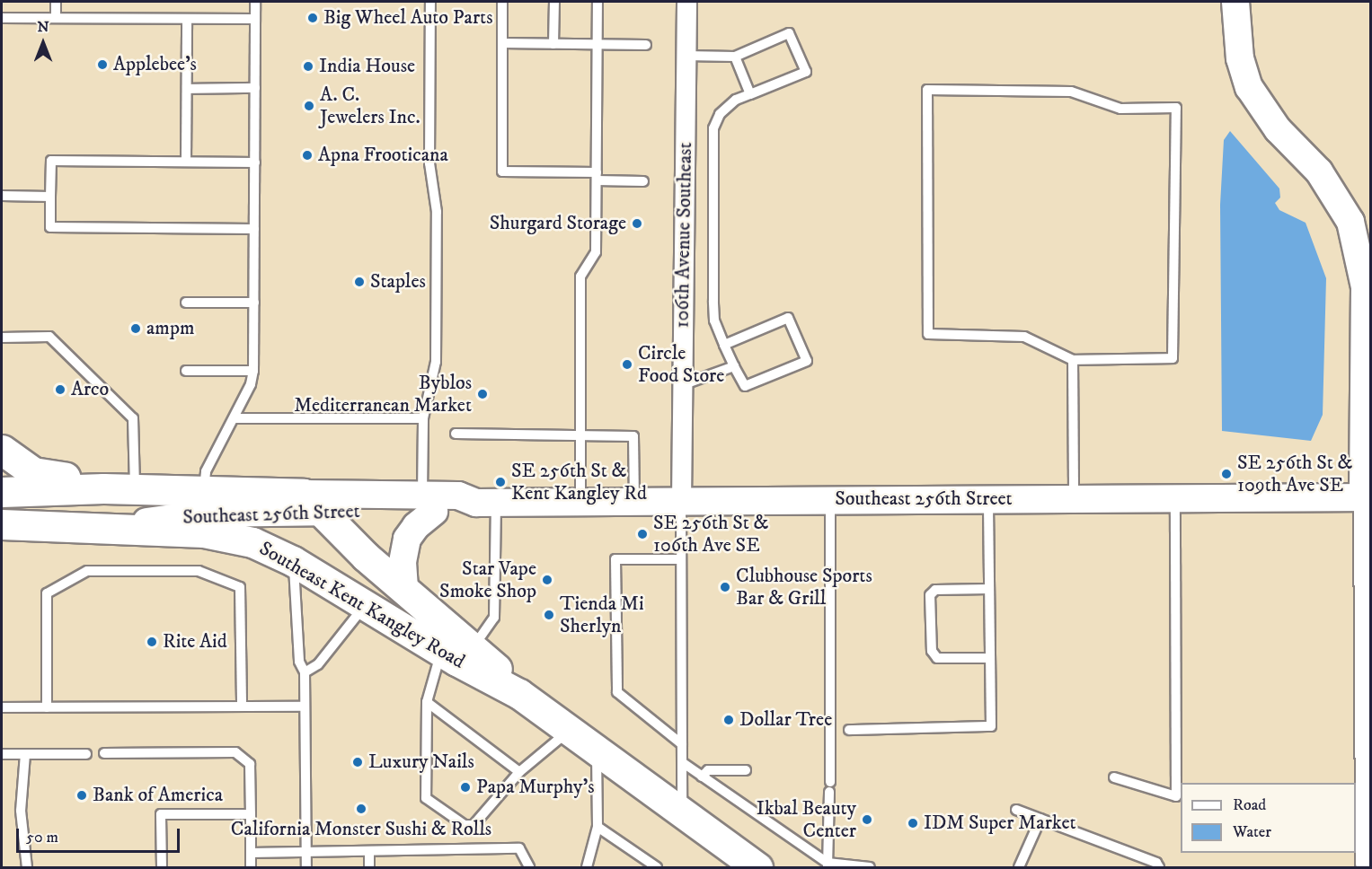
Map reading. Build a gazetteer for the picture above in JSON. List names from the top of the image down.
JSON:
{
  "streets": {
    "main road": ["Southeast 256th Street", "Southeast Kent Kangley Road"],
    "street": ["106th Avenue Southeast"]
  },
  "crossings": [
    ["106th Avenue Southeast", "Southeast 256th Street"],
    ["Southeast 256th Street", "Southeast Kent Kangley Road"]
  ],
  "places": [
    "Big Wheel Auto Parts",
    "Applebee's",
    "India House",
    "A. C. Jewelers Inc.",
    "Apna Frooticana",
    "Shurgard Storage",
    "Staples",
    "ampm",
    "Circle Food Store",
    "Arco",
    "Byblos Mediterranean Market",
    "SE 256th St & 109th Ave SE",
    "SE 256th St & Kent Kangley Rd",
    "SE 256th St & 106th Ave SE",
    "Star Vape Smoke Shop",
    "Clubhouse Sports Bar & Grill",
    "Tienda Mi Sherlyn",
    "Rite Aid",
    "Dollar Tree",
    "Luxury Nails",
    "Papa Murphy's",
    "Bank of America",
    "California Monster Sushi & Rolls",
    "Ikbal Beauty Center",
    "IDM Super Market"
  ],
  "legend": ["Road", "Water"],
  "scale_bar": "50 m",
  "north": "top"
}
